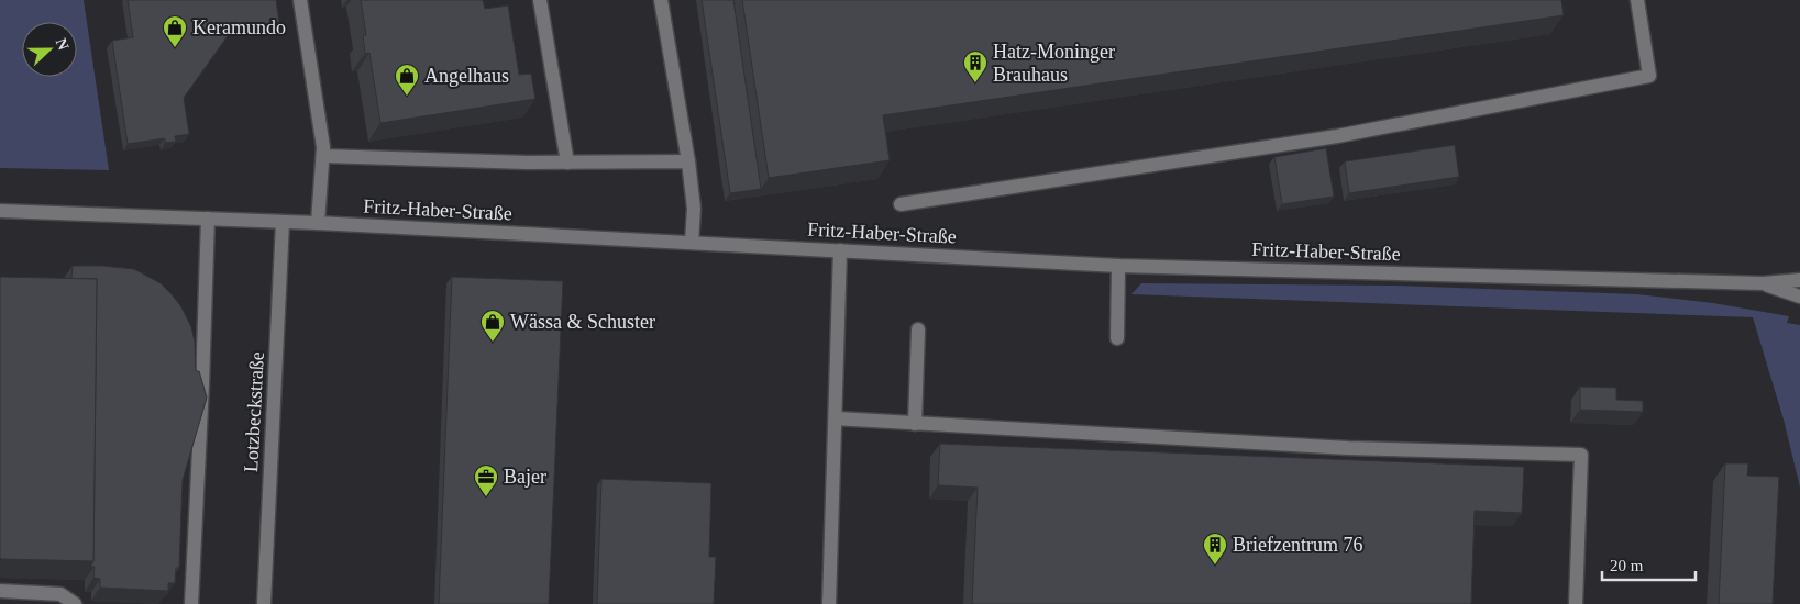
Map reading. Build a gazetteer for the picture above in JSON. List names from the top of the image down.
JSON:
{
  "streets": {
    "street": ["Fritz-Haber-Straße", "Lotzbeckstraße"]
  },
  "crossings": [
    ["Fritz-Haber-Straße", "Lotzbeckstraße"]
  ],
  "places": {
    "shop": ["Keramundo", "Angelhaus", "Wässa & Schuster"],
    "building": ["Hatz-Moninger Brauhaus", "Briefzentrum 76"],
    "office": ["Bajer"]
  },
  "scale_bar": "20 m",
  "north": "right"
}
